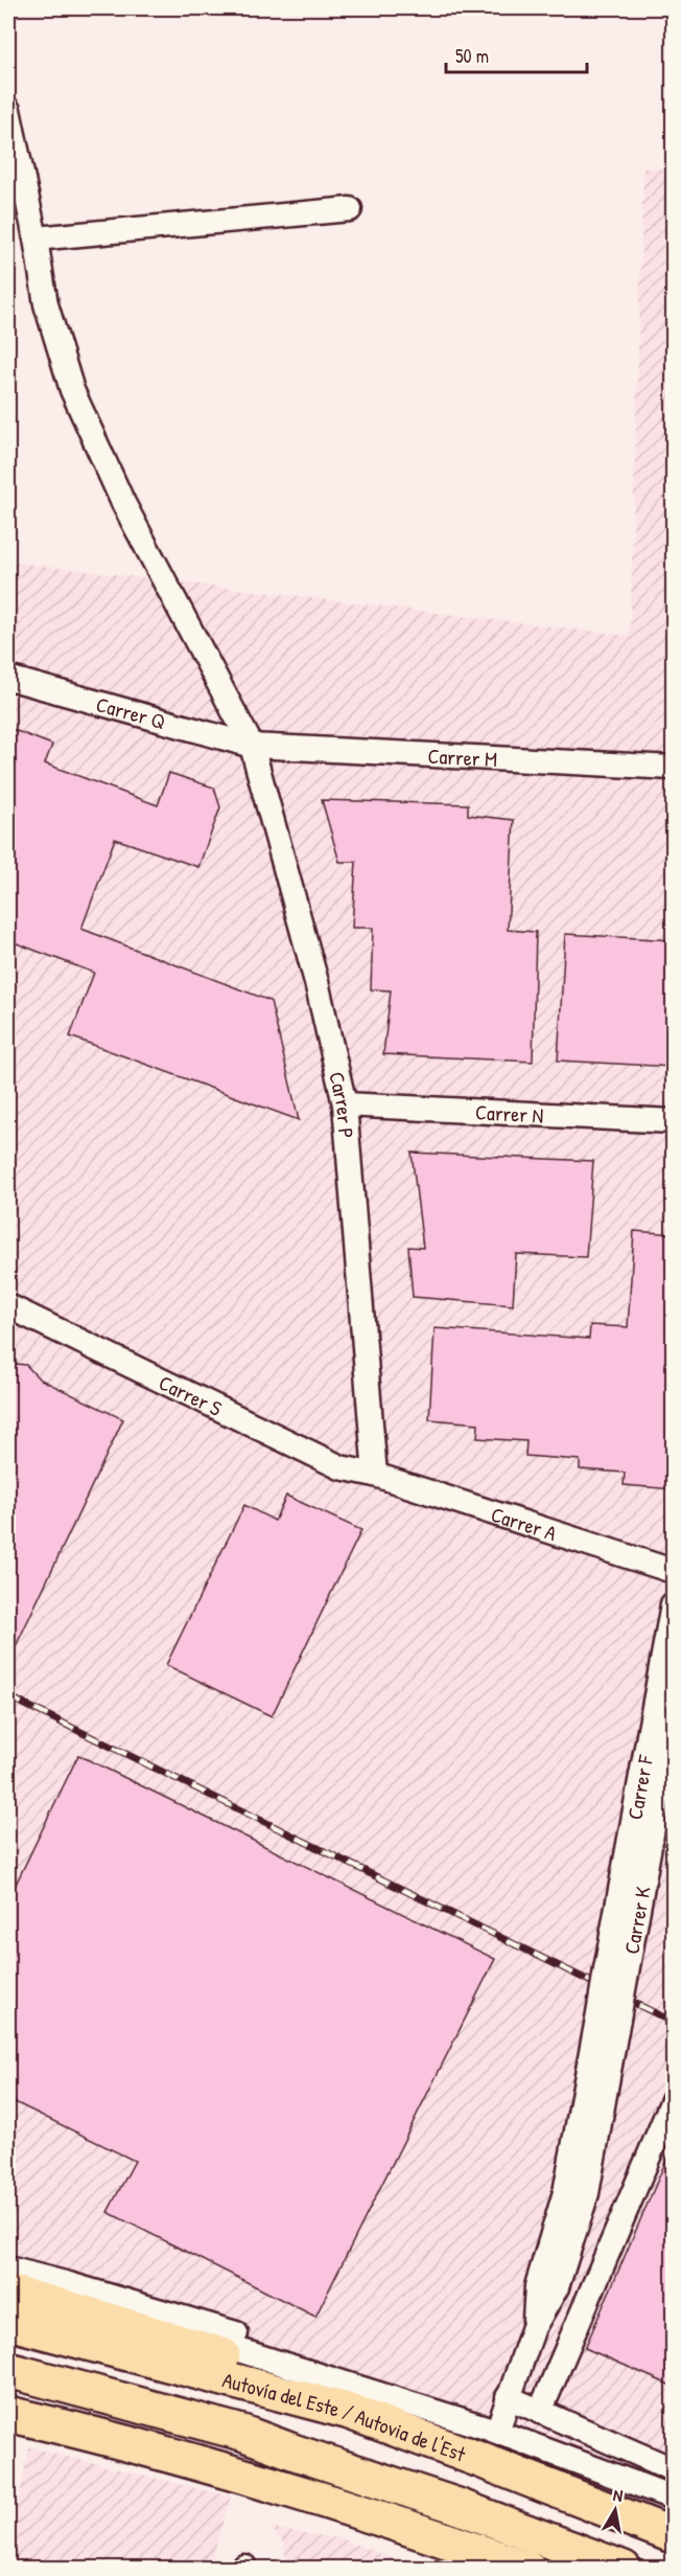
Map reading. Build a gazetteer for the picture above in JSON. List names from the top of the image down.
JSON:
{
  "streets": {
    "highway": ["Autovía del Este / Autovia de l'Est"],
    "street": [
      "Carrer Q",
      "Carrer M",
      "Carrer P",
      "Carrer N",
      "Carrer S",
      "Carrer A",
      "Carrer F",
      "Carrer K"
    ]
  },
  "crossings": [
    ["Carrer Q", "Carrer M"],
    ["Carrer Q", "Carrer P"],
    ["Carrer M", "Carrer P"],
    ["Carrer P", "Carrer N"],
    ["Carrer P", "Carrer S"],
    ["Carrer P", "Carrer A"],
    ["Carrer S", "Carrer A"],
    ["Carrer F", "Carrer K"]
  ],
  "scale_bar": "50 m",
  "north": "top"
}
